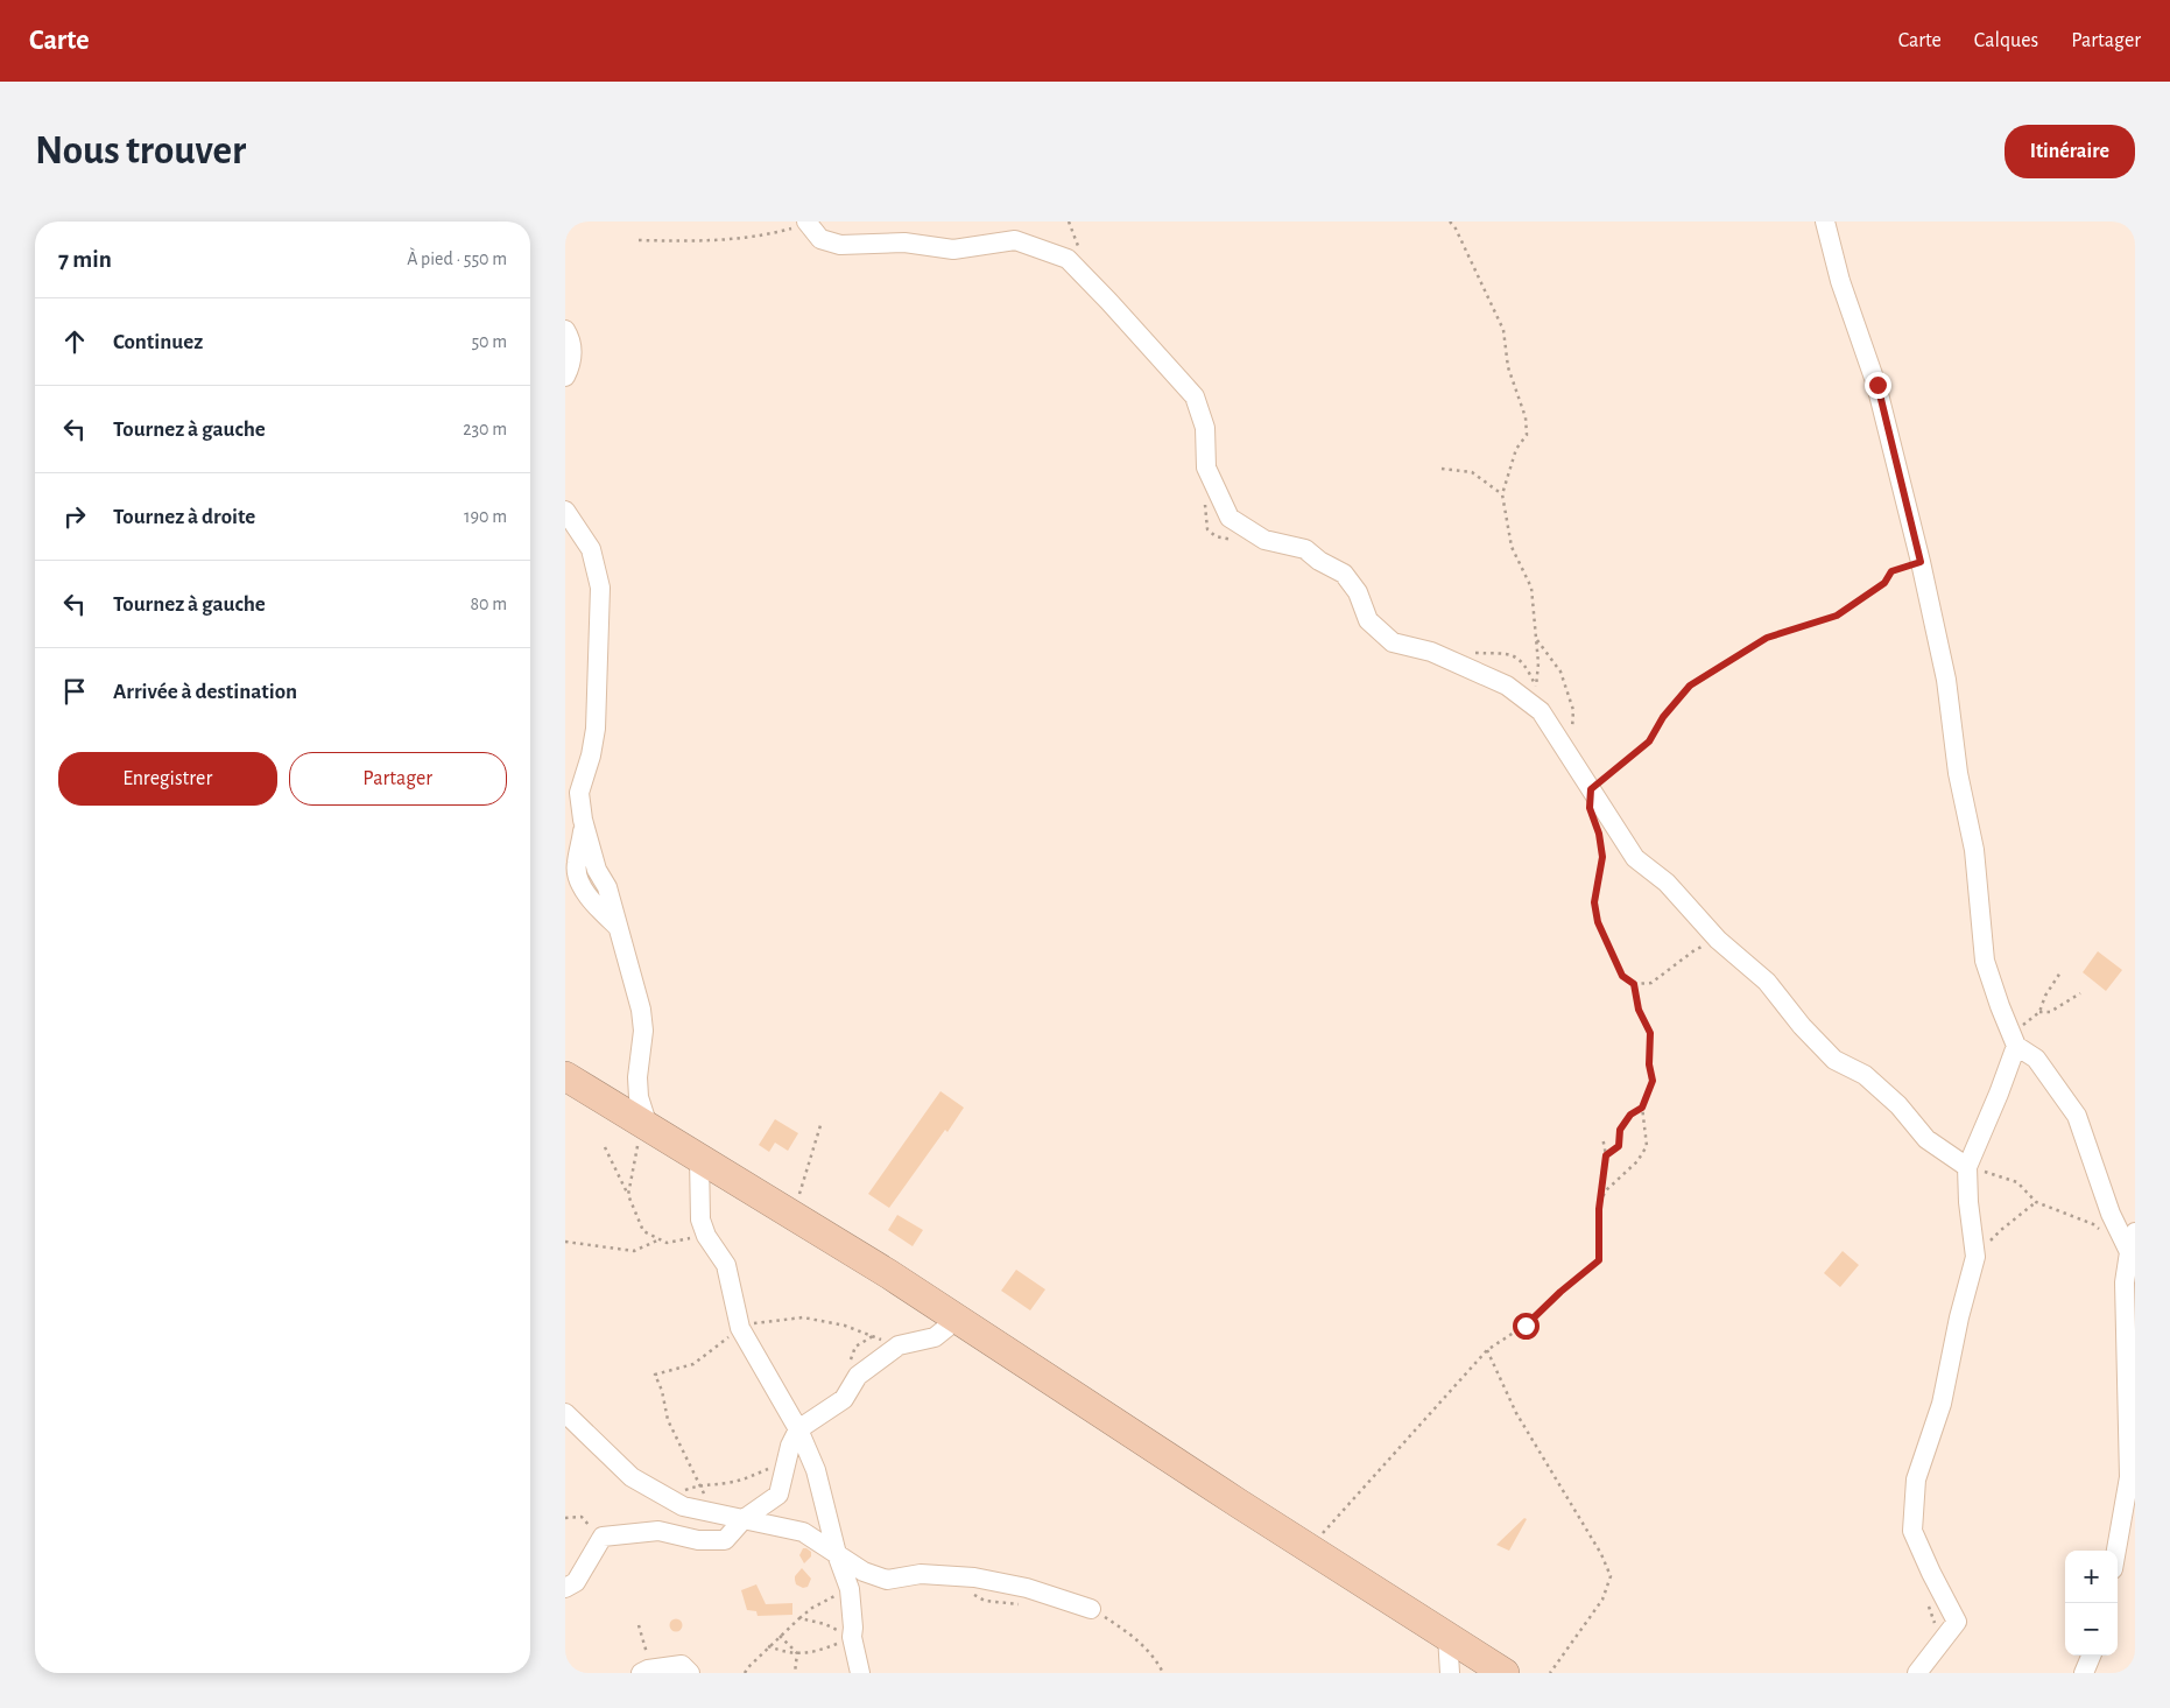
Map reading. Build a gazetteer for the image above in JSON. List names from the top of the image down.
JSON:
{
  "page": {
    "header": "Carte",
    "nav": ["Carte", "Calques", "Partager"],
    "buttons": [
      "Itinéraire",
      ["Enregistrer", "Partager"]
    ],
    "title": "Nous trouver",
    "heading": ["7 min", "À pied · 550 m"],
    "list": [
      ["Continuez", "50 m"],
      ["Tournez à gauche", "230 m"],
      ["Tournez à droite", "190 m"],
      ["Tournez à gauche", "80 m"],
      "Arrivée à destination"
    ],
    "map_buttons": ["+", "−"]
  }
}
